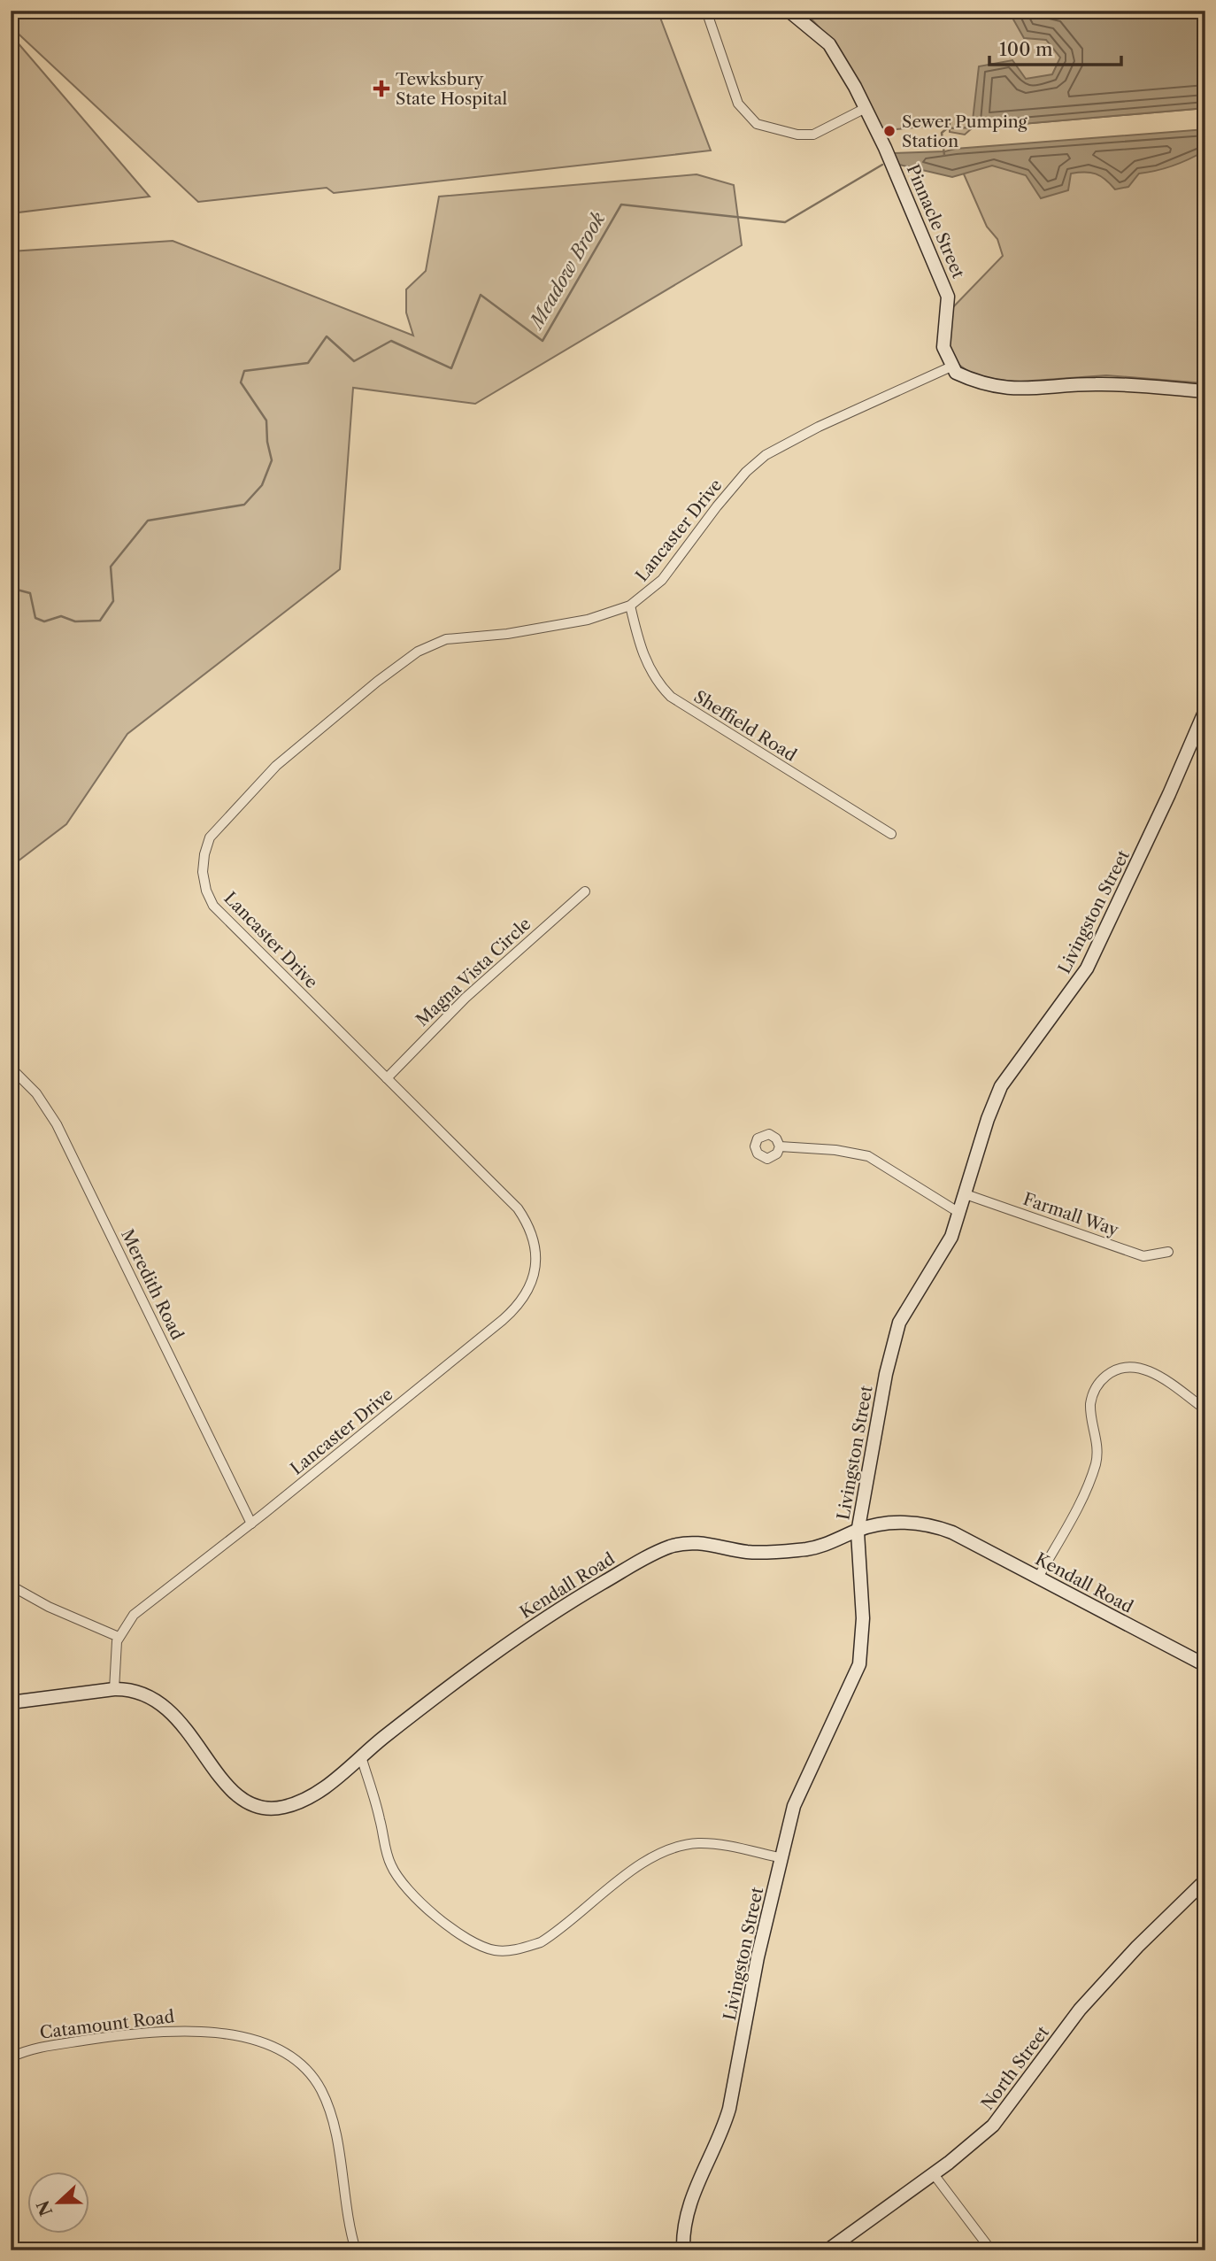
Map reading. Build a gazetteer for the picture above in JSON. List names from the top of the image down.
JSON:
{
  "streets": {
    "street": [
      "Pinnacle Street",
      "Lancaster Drive",
      "Sheffield Road",
      "Livingston Street",
      "Magna Vista Circle",
      "Farmall Way",
      "Meredith Road",
      "Kendall Road",
      "Catamount Road",
      "North Street"
    ]
  },
  "crossings": [
    ["Pinnacle Street", "Lancaster Drive"],
    ["Lancaster Drive", "Sheffield Road"],
    ["Lancaster Drive", "Magna Vista Circle"],
    ["Lancaster Drive", "Meredith Road"],
    ["Lancaster Drive", "Kendall Road"],
    ["Livingston Street", "Farmall Way"],
    ["Livingston Street", "Kendall Road"]
  ],
  "water": ["Meadow Brook"],
  "places": {
    "health": ["Tewksbury State Hospital"],
    "other": ["Sewer Pumping Station"]
  },
  "scale_bar": "100 m",
  "north": "left"
}
